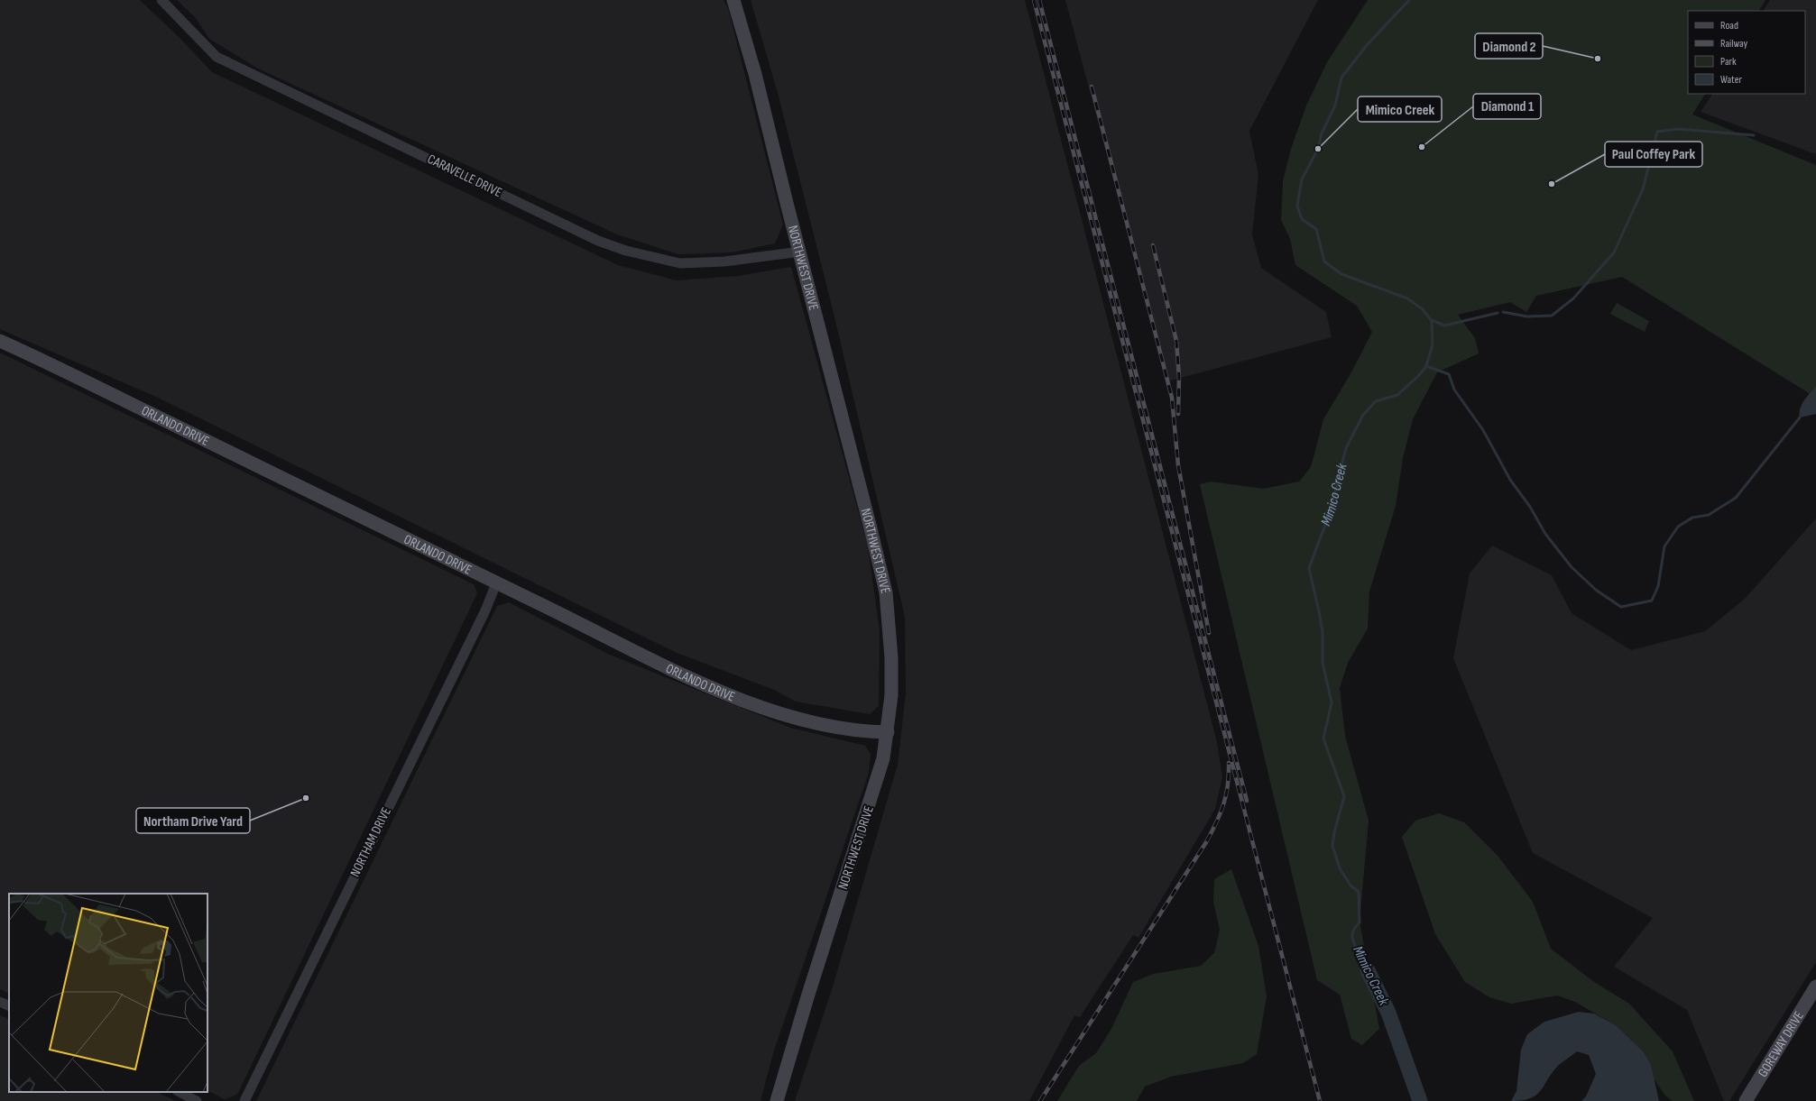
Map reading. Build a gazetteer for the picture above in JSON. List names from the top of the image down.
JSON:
{
  "streets": {
    "street": [
      "CARAVELLE DRIVE",
      "NORTHWEST DRIVE",
      "ORLANDO DRIVE",
      "NORTHAM DRIVE",
      "GOREWAY DRIVE"
    ]
  },
  "crossings": [
    ["CARAVELLE DRIVE", "NORTHWEST DRIVE"],
    ["NORTHWEST DRIVE", "ORLANDO DRIVE"],
    ["ORLANDO DRIVE", "NORTHAM DRIVE"]
  ],
  "water": ["Mimico Creek"],
  "places": [
    "Diamond 2",
    "Diamond 1",
    "Mimico Creek",
    "Paul Coffey Park",
    "Northam Drive Yard"
  ],
  "legend": [
    "Road",
    "Railway",
    "Park",
    "Water"
  ]
}
